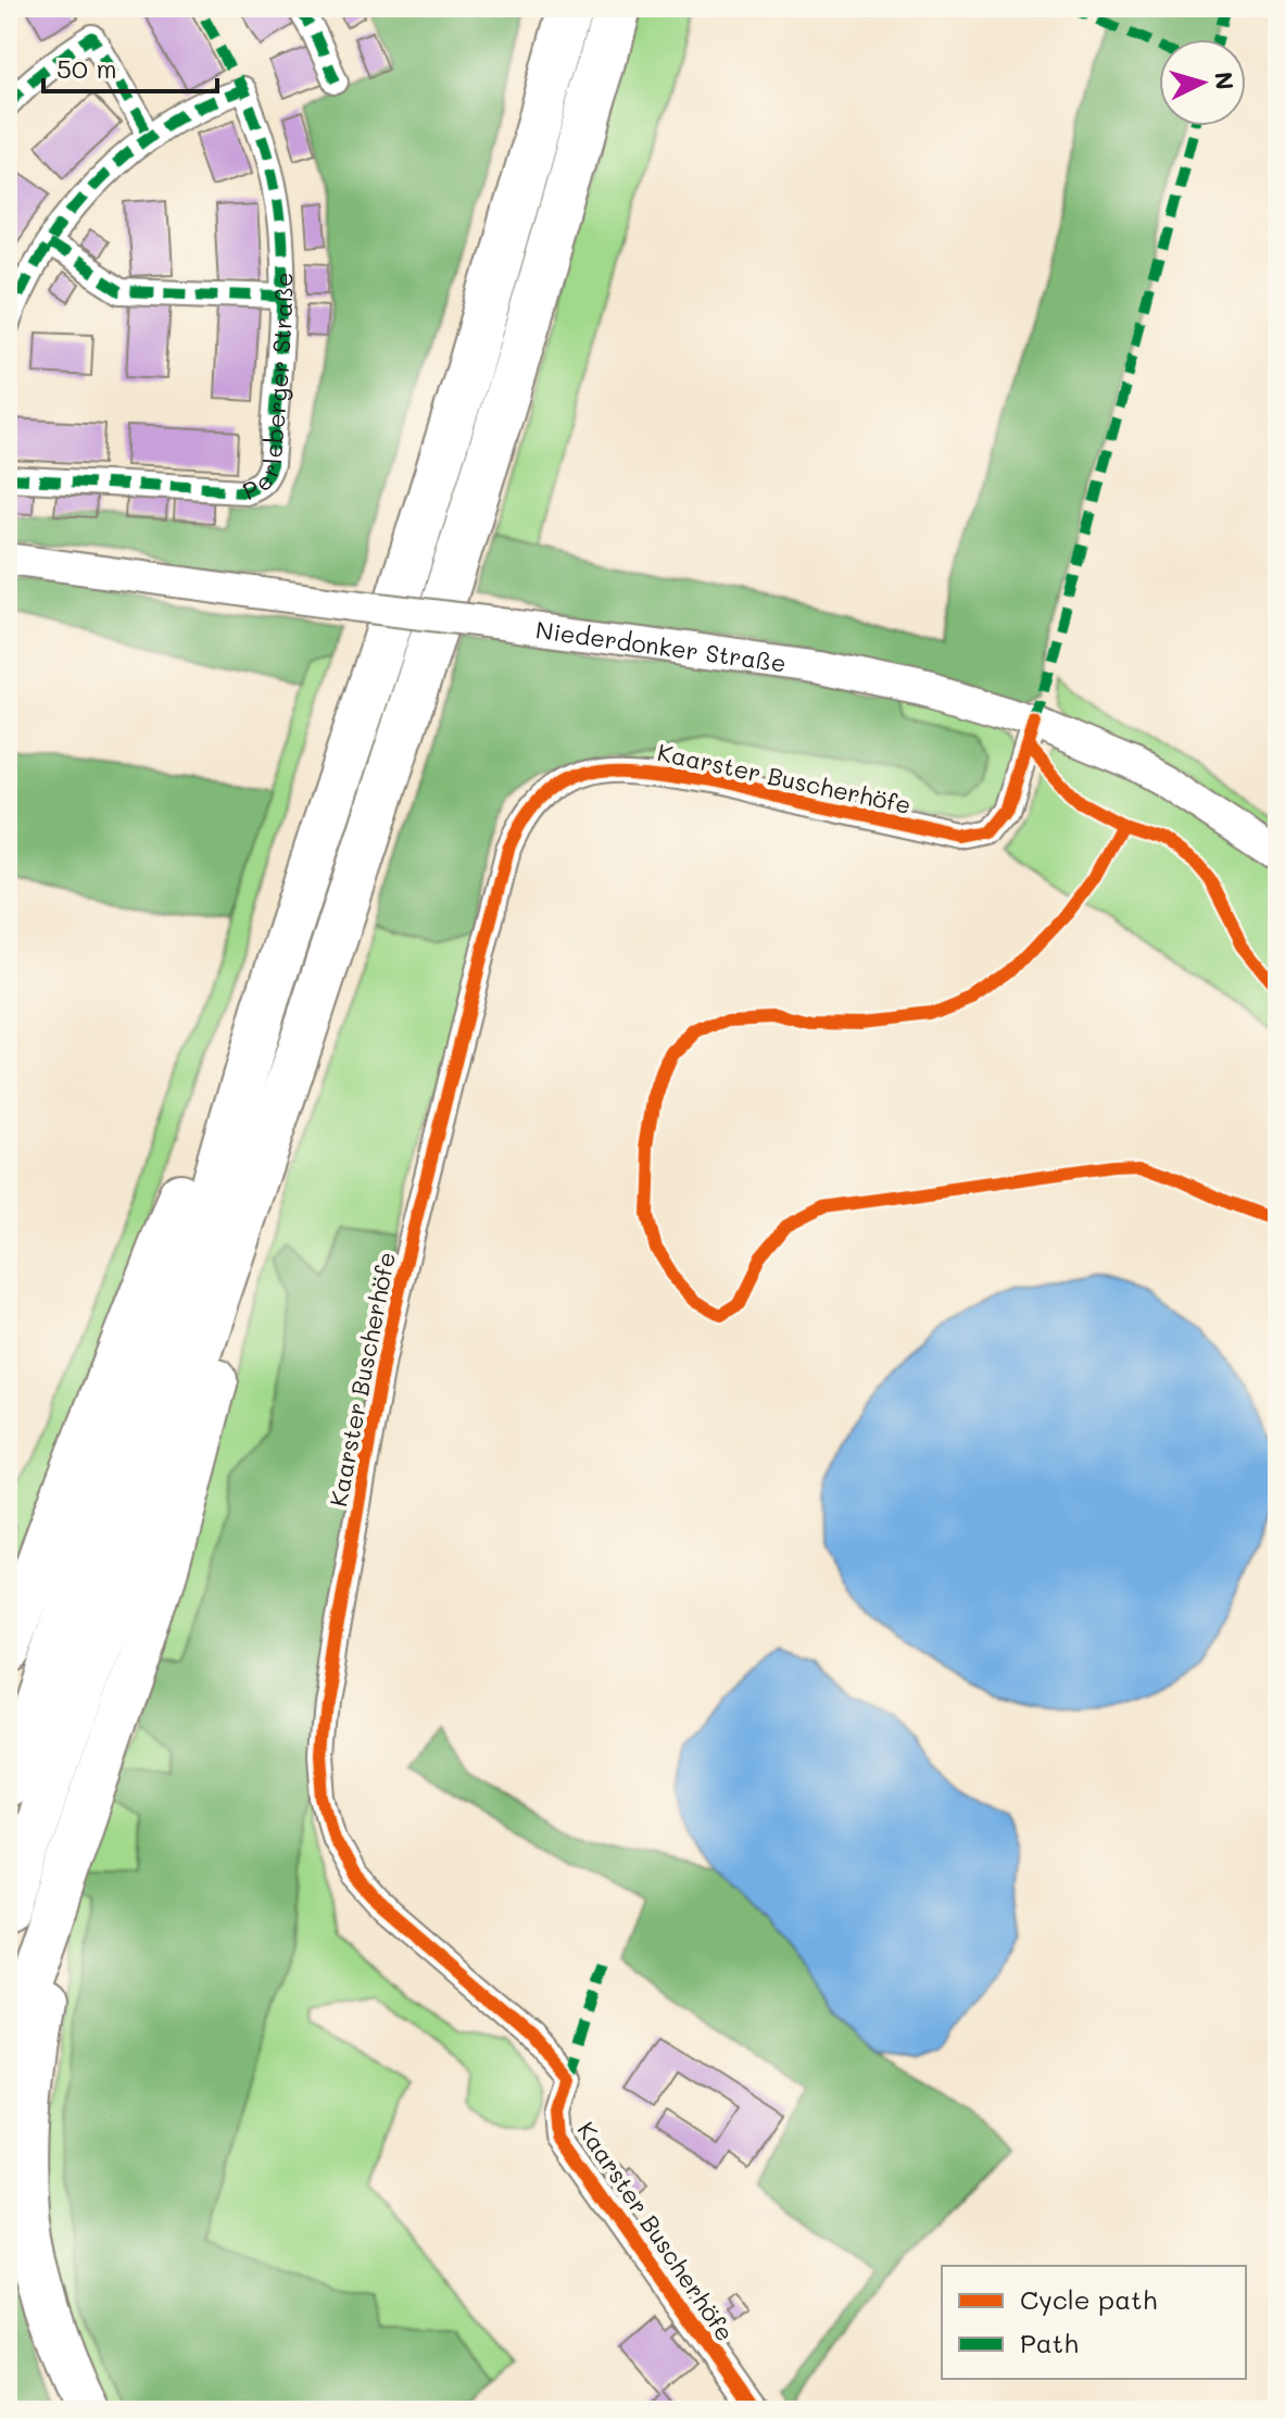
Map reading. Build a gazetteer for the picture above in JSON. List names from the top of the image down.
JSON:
{
  "streets": {
    "street": ["Perleberger Straße", "Niederdonker Straße", "Kaarster Buscherhöfe"]
  },
  "crossings": [
    ["Niederdonker Straße", "Kaarster Buscherhöfe"]
  ],
  "legend": ["Cycle path", "Path"],
  "scale_bar": "50 m",
  "north": "right"
}
